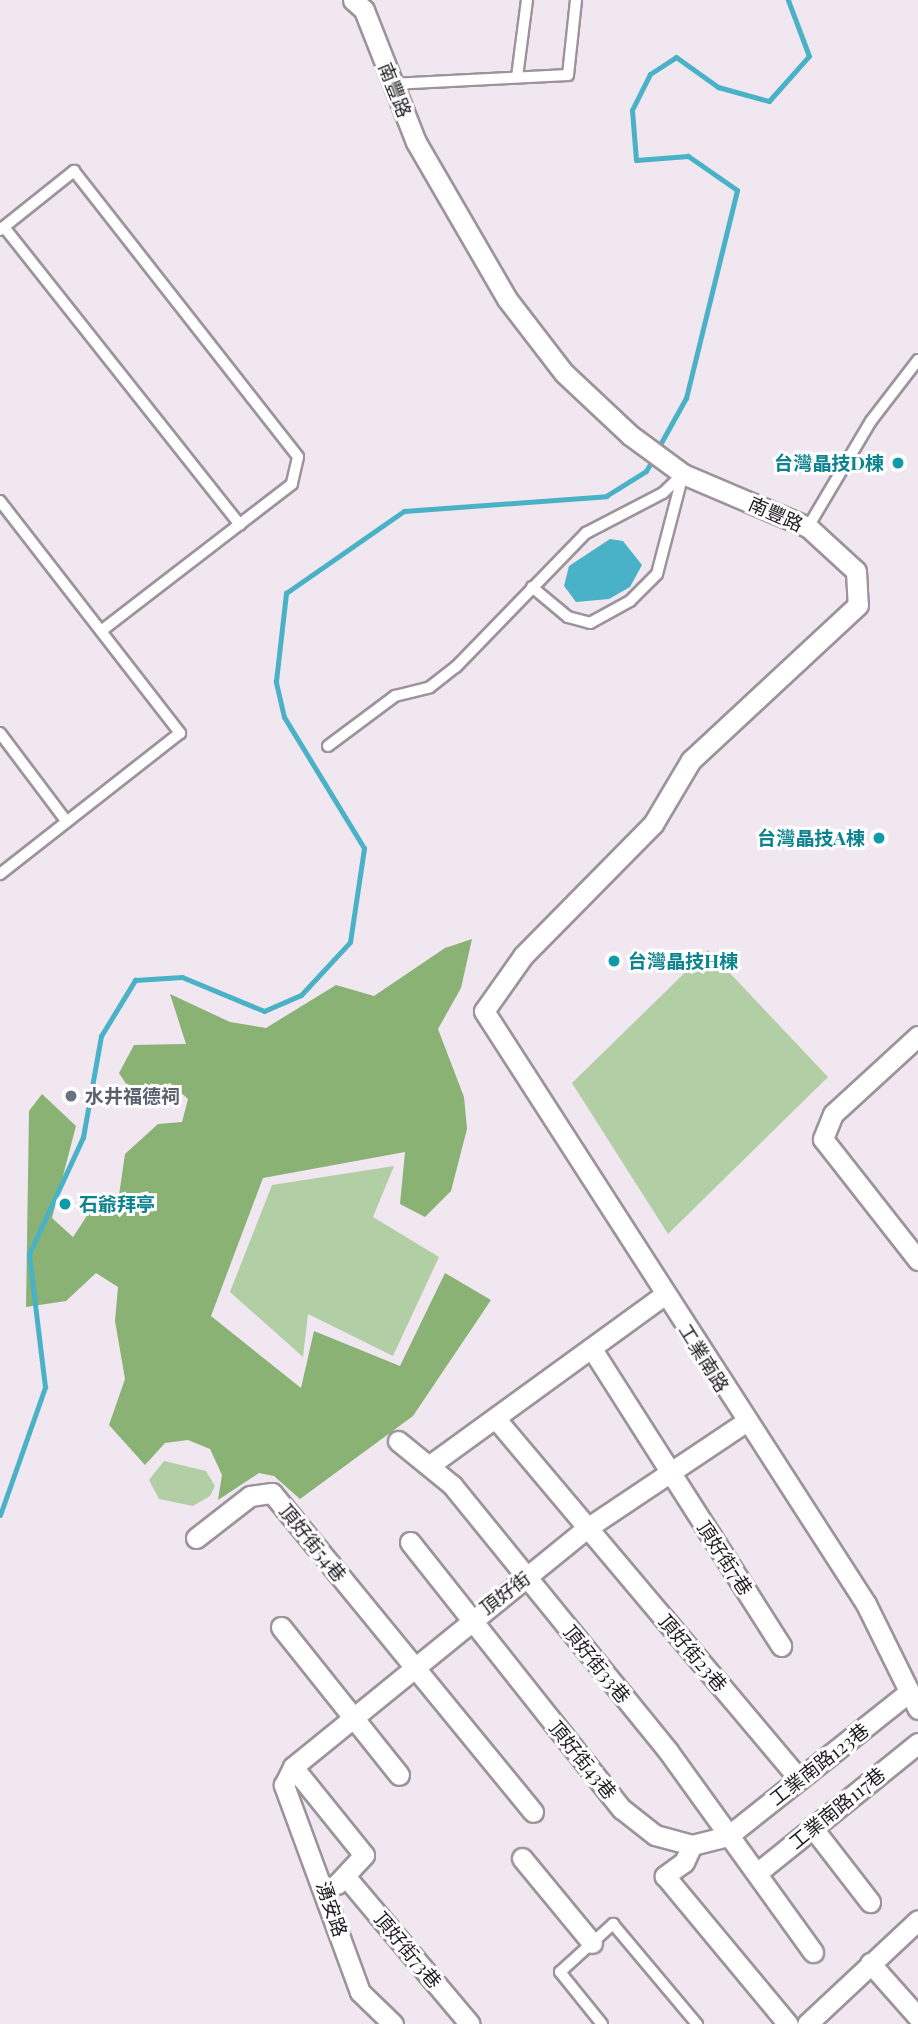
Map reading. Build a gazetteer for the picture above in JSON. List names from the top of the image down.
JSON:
{
  "streets": {
    "street": [
      "南豐路",
      "工業南路",
      "頂好街54巷",
      "頂好街7巷",
      "頂好街",
      "頂好街23巷",
      "頂好街33巷",
      "頂好街43巷",
      "工業南路123巷",
      "工業南路117巷",
      "湧安路",
      "頂好街73巷"
    ]
  },
  "crossings": [
    ["南豐路", "工業南路"],
    ["工業南路", "頂好街"],
    ["工業南路", "工業南路123巷"],
    ["頂好街54巷", "頂好街"],
    ["頂好街7巷", "頂好街"],
    ["頂好街", "頂好街23巷"],
    ["頂好街", "頂好街33巷"],
    ["頂好街", "頂好街43巷"],
    ["頂好街", "湧安路"],
    ["頂好街23巷", "工業南路123巷"],
    ["頂好街33巷", "頂好街43巷"],
    ["頂好街33巷", "工業南路123巷"],
    ["頂好街33巷", "工業南路117巷"],
    ["頂好街43巷", "工業南路123巷"]
  ],
  "places": [
    "台灣晶技D棟",
    "台灣晶技A棟",
    "台灣晶技H棟",
    "水井福德祠",
    "石爺拜亭"
  ]
}
